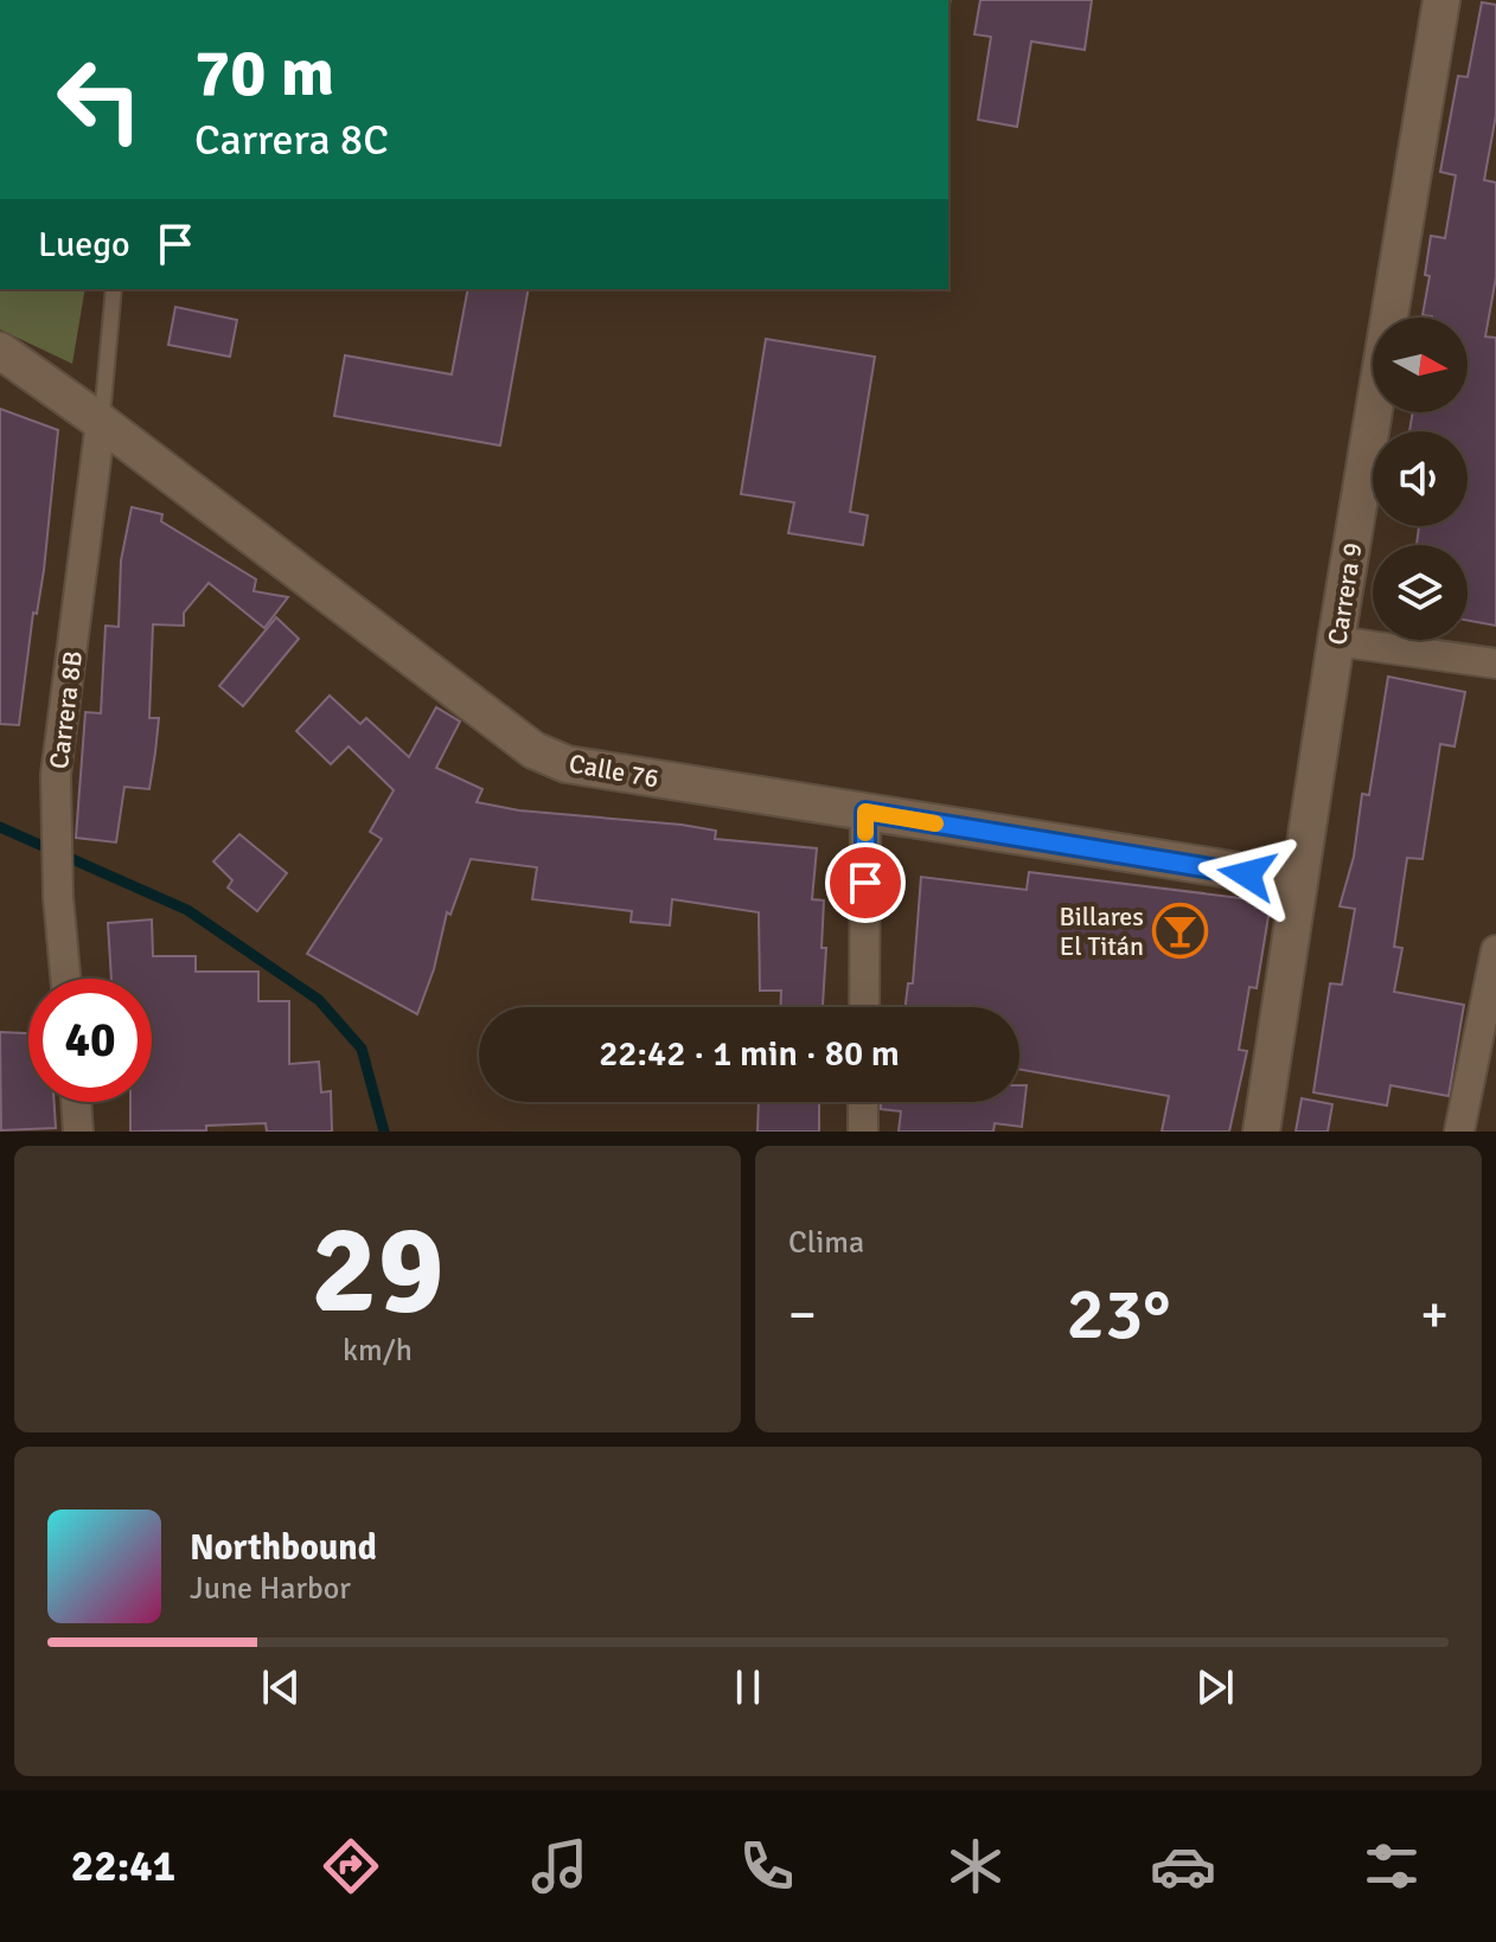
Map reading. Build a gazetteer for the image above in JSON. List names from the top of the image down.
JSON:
{
  "streets": {
    "street": ["Carrera 9", "Carrera 8B", "Calle 76"]
  },
  "crossings": [
    ["Carrera 9", "Calle 76"],
    ["Carrera 8B", "Calle 76"]
  ],
  "places": {
    "bar": ["Billares El Titán"]
  },
  "north": "right",
  "page": {
    "turn": ["70 m", "Carrera 8C"],
    "then": "Luego",
    "limit": "40",
    "trip": "22:42 · 1 min · 80 m",
    "tile": [
      ["29", "km/h"],
      "Clima"
    ],
    "heat": ["−", "23°", "+"],
    "song": ["Northbound", "June Harbor"],
    "tabs": "22:41"
  }
}
